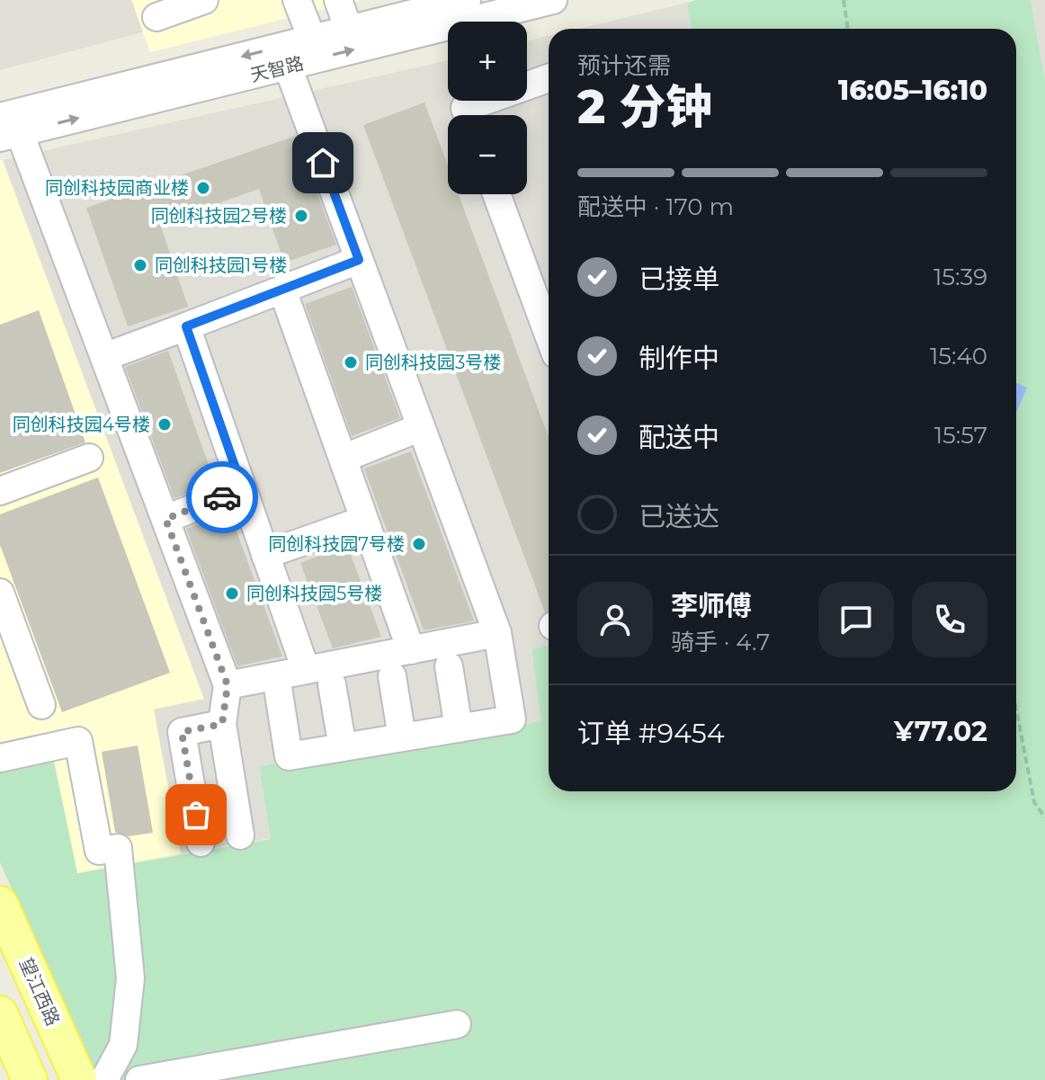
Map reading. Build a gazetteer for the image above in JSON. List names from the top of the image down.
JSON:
{
  "streets": {
    "main road": ["望江西路"],
    "street": ["天智路"]
  },
  "places": [
    "同创科技园商业楼",
    "同创科技园2号楼",
    "同创科技园1号楼",
    "同创科技园3号楼",
    "同创科技园4号楼",
    "同创科技园7号楼",
    "同创科技园5号楼"
  ],
  "page": {
    "map_buttons": ["+", "−"],
    "heading": ["2 分钟", "预计还需", "16:05–16:10"],
    "panel": [
      "李师傅",
      "骑手 · 4.7",
      "订单 #9454",
      "¥77.02"
    ],
    "bar": "配送中 · 170 m",
    "list": [
      ["已接单", "15:39"],
      ["制作中", "15:40"],
      ["配送中", "15:57"],
      "已送达"
    ]
  }
}
